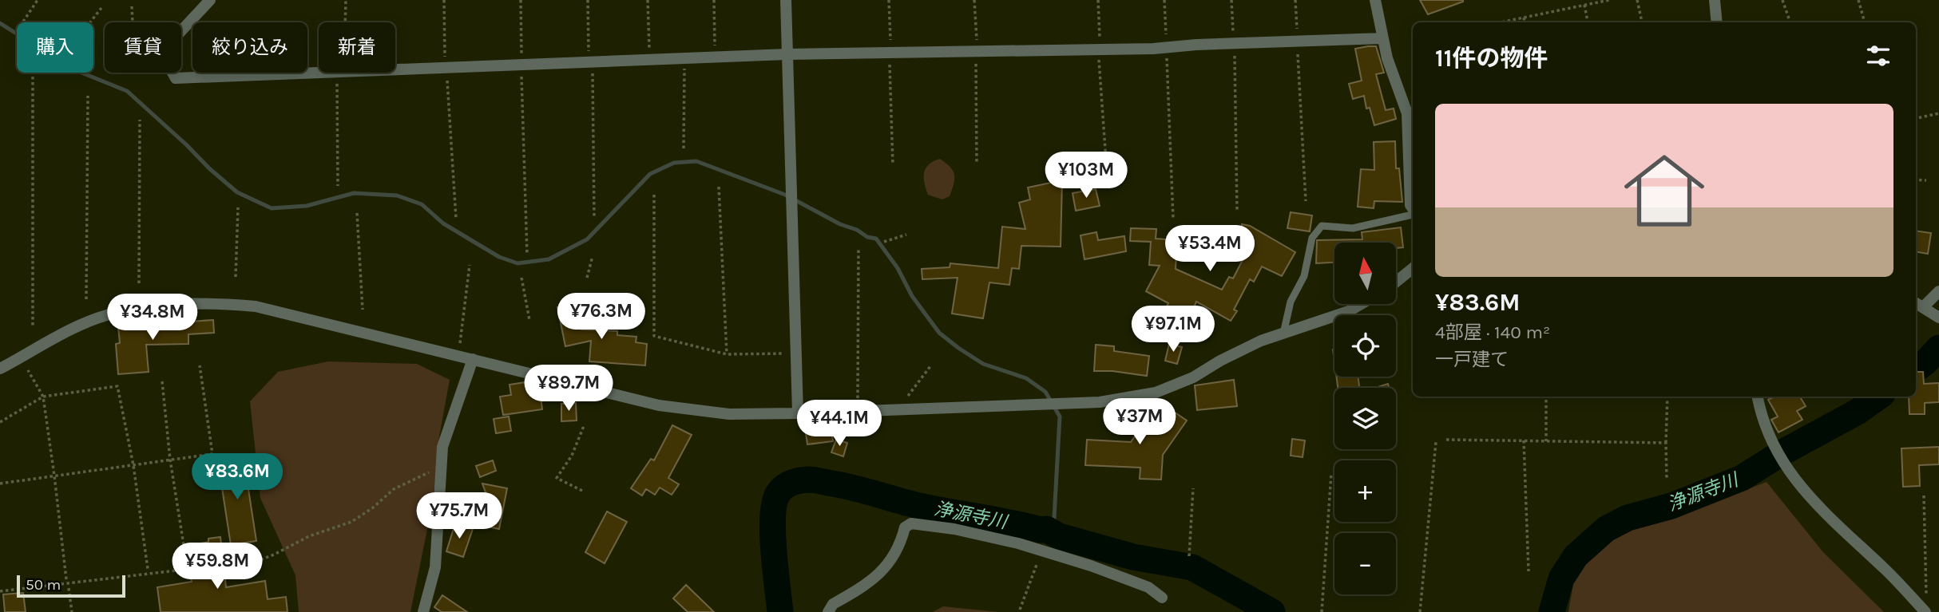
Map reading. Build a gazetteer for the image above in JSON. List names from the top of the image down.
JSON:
{
  "water": ["浄源寺川"],
  "scale_bar": "50 m",
  "north": "top",
  "page": {
    "chip": [
      "購入",
      "賃貸",
      "絞り込み",
      "新着"
    ],
    "heading": "11件の物件",
    "list": [
      {
        "name": "¥83.6M",
        "note": "4部屋 · 140 m² · 一戸建て"
      }
    ],
    "price": [
      "¥103M",
      "¥53.4M",
      "¥76.3M",
      "¥34.8M",
      "¥97.1M",
      "¥89.7M",
      "¥37M",
      "¥44.1M",
      "¥83.6M",
      "¥75.7M",
      "¥59.8M"
    ],
    "map_buttons": ["+", "−"],
    "scale": "50 m"
  }
}
